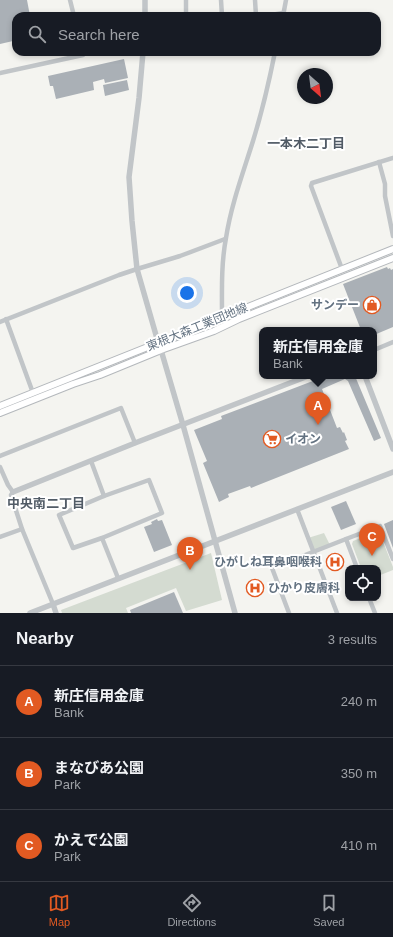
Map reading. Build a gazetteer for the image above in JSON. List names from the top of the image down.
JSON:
{
  "streets": {
    "main road": ["東根大森工業団地線"]
  },
  "districts": ["一本木二丁目", "中央南二丁目"],
  "places": {
    "shop": ["サンデー"],
    "supermarket": ["イオン"],
    "hospital": ["ひがしね耳鼻咽喉科", "ひかり皮膚科"]
  },
  "north": "bottom right",
  "page": {
    "search": "Search here",
    "popup": ["新庄信用金庫", "Bank"],
    "pins": ["A", "C", "B"],
    "heading": ["Nearby", "3 results"],
    "list": [
      {
        "mark": "A",
        "name": "新庄信用金庫",
        "note": "Bank",
        "value": "240 m"
      },
      {
        "mark": "B",
        "name": "まなびあ公園",
        "note": "Park",
        "value": "350 m"
      },
      {
        "mark": "C",
        "name": "かえで公園",
        "note": "Park",
        "value": "410 m"
      }
    ],
    "nav": ["Map", "Directions", "Saved"]
  }
}
